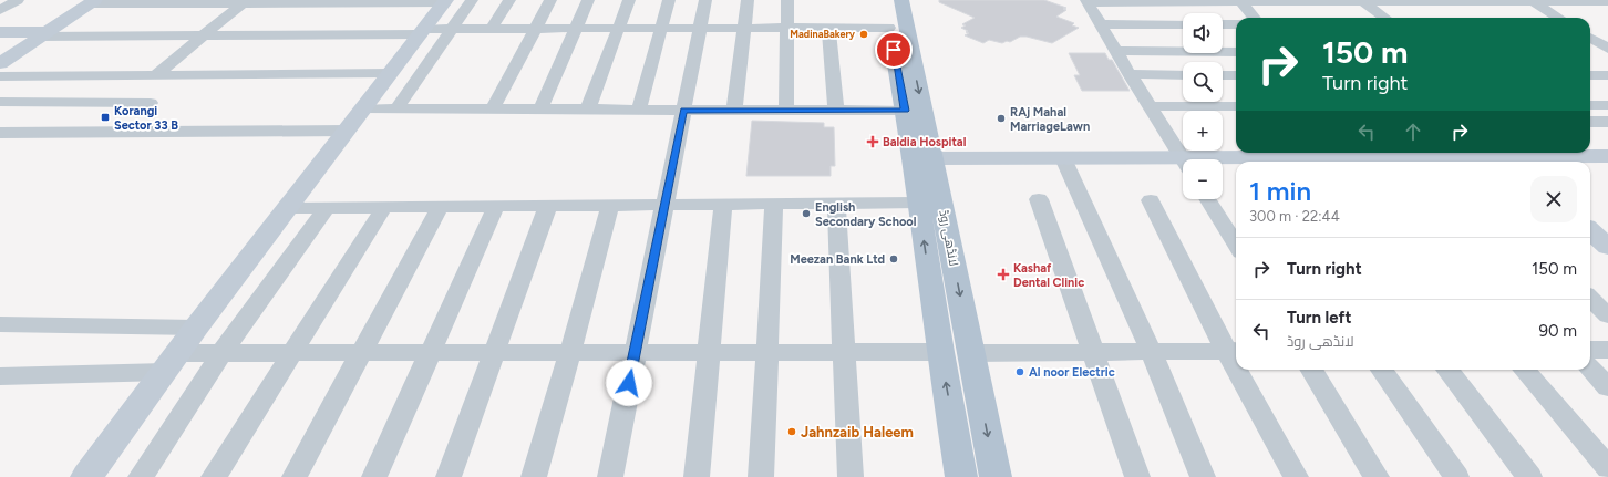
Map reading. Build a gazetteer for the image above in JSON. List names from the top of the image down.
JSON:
{
  "streets": {
    "main road": ["لانڈھی روڈ"]
  },
  "places": {
    "other": [
      "MadinaBakery",
      "RAj Mahal MarriageLawn",
      "English Secondary School",
      "Meezan Bank Ltd",
      "Al noor Electric",
      "Jahnzaib Haleem"
    ],
    "transit": ["Korangi Sector 33 B"],
    "health": ["Baldia Hospital", "Kashaf Dental Clinic"]
  },
  "page": {
    "map_buttons": ["+", "−"],
    "turn": ["150 m", "Turn right"],
    "heading": ["1 min", "300 m · 22:44"],
    "list": [
      {
        "name": "Turn right",
        "value": "150 m"
      },
      {
        "name": "Turn left",
        "note": "لانڈھی روڈ",
        "value": "90 m"
      }
    ]
  }
}
